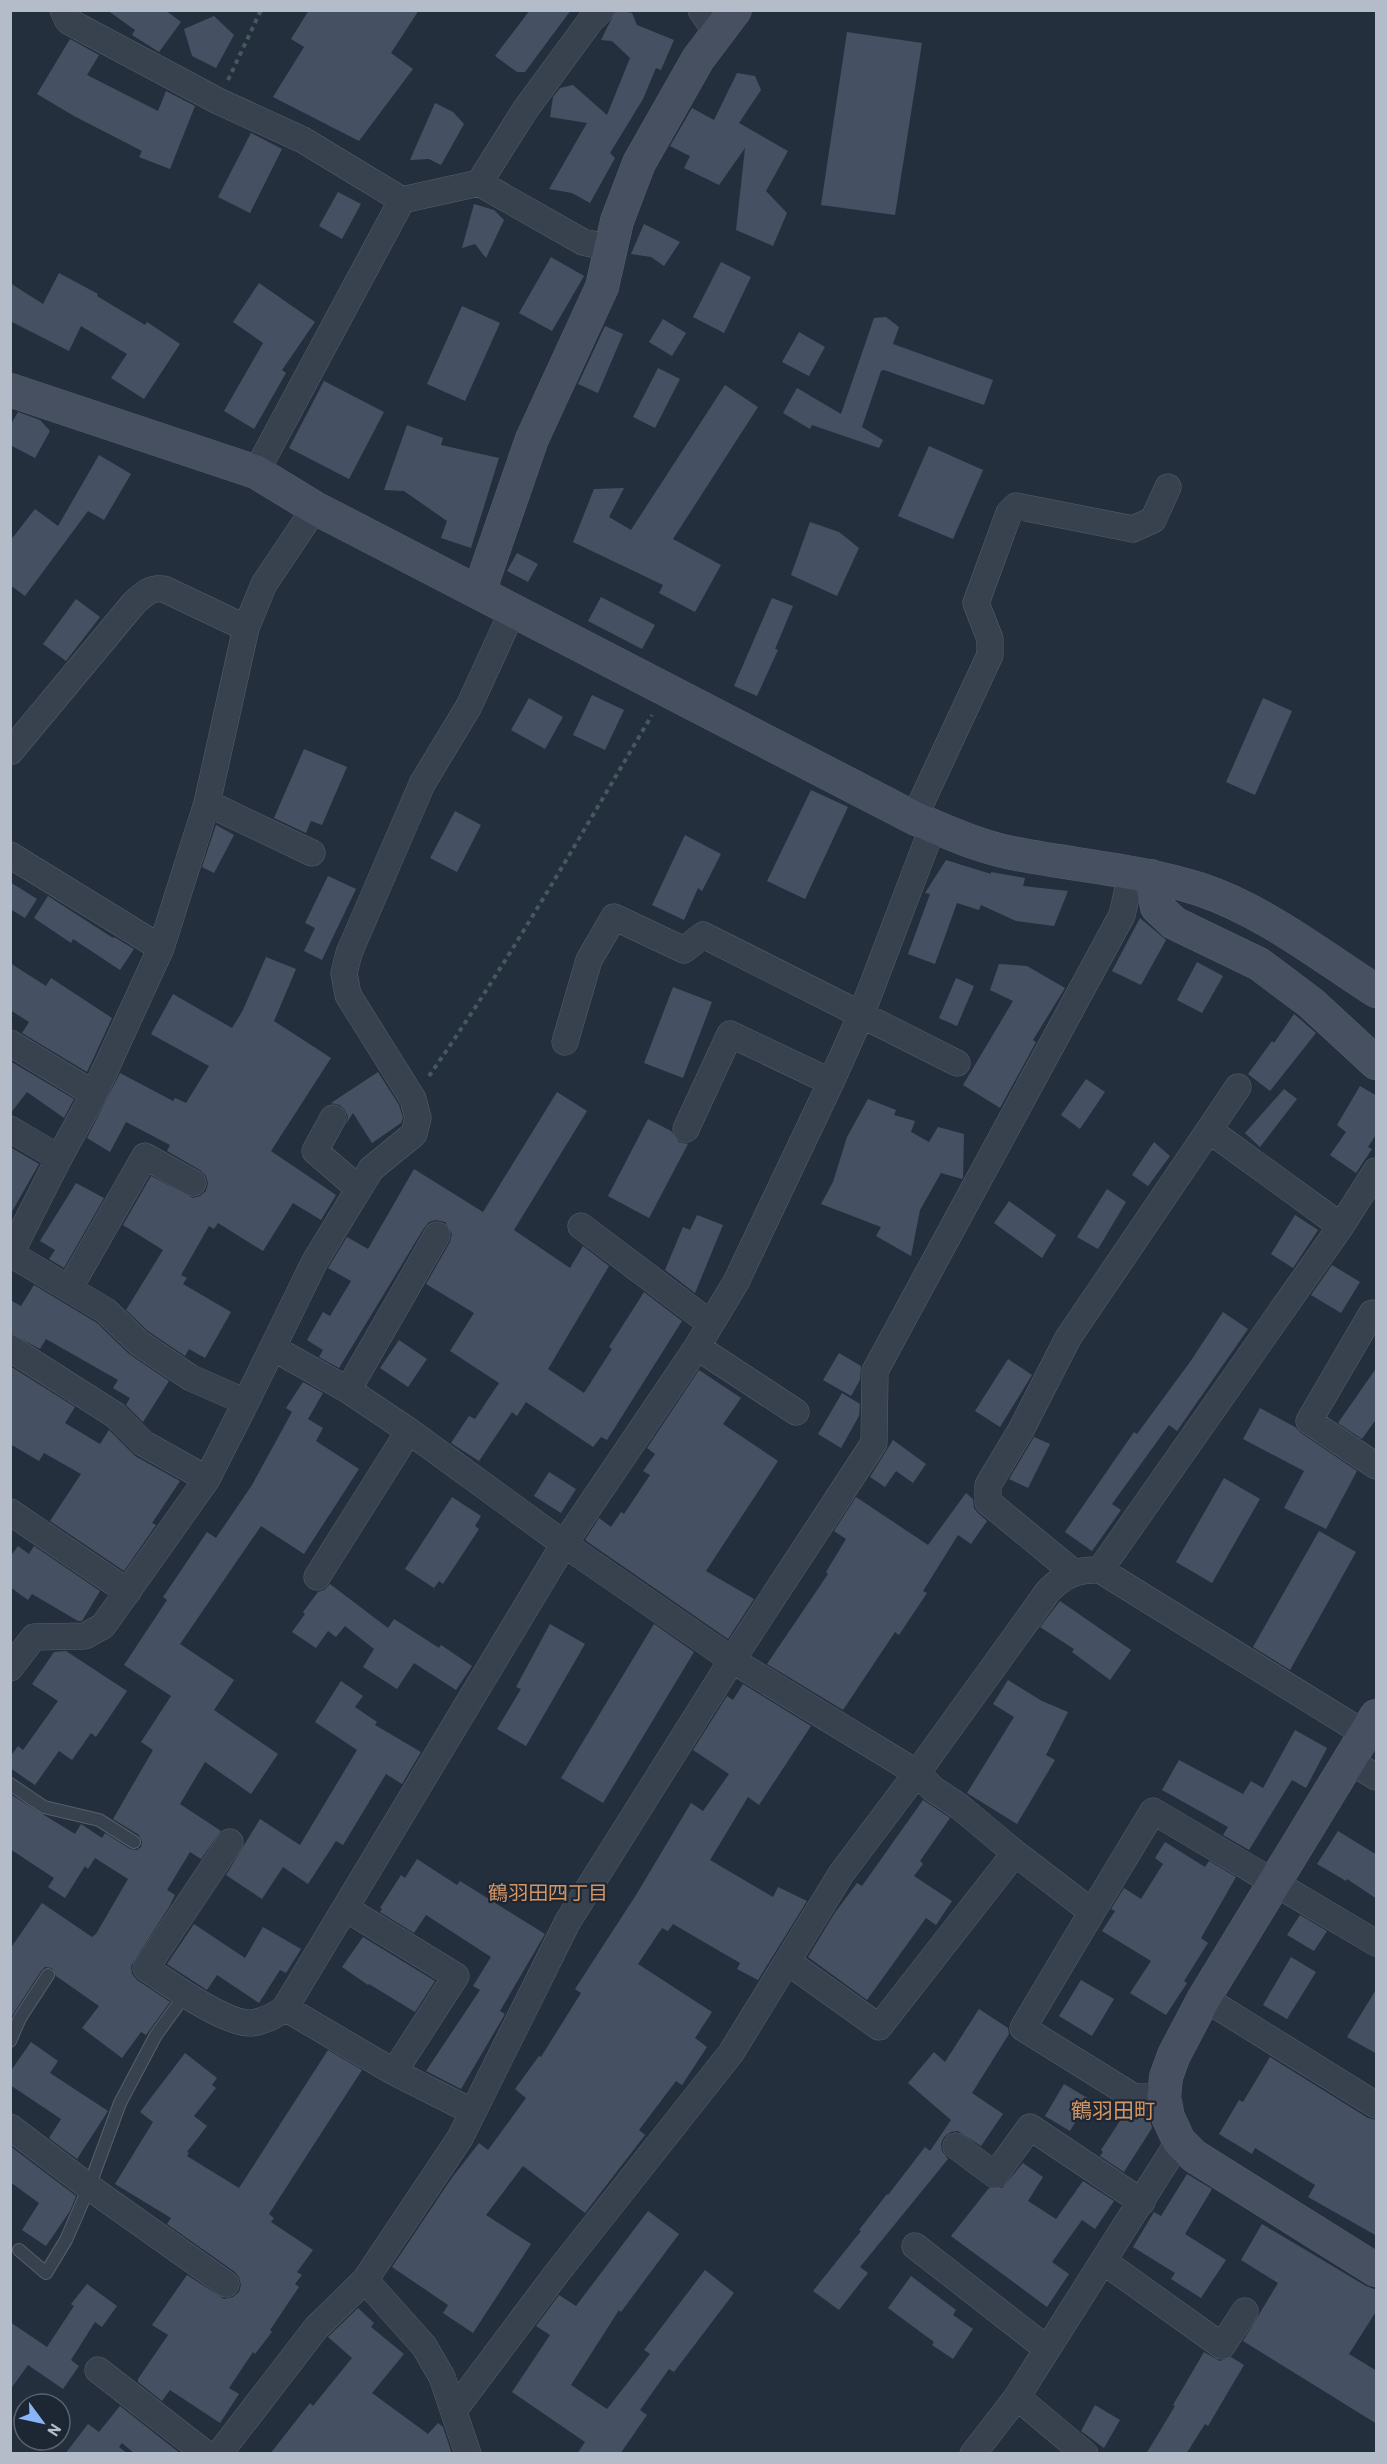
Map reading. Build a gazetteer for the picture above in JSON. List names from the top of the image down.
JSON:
{
  "districts": ["鶴羽田四丁目", "鶴羽田町"],
  "north": "bottom right"
}
